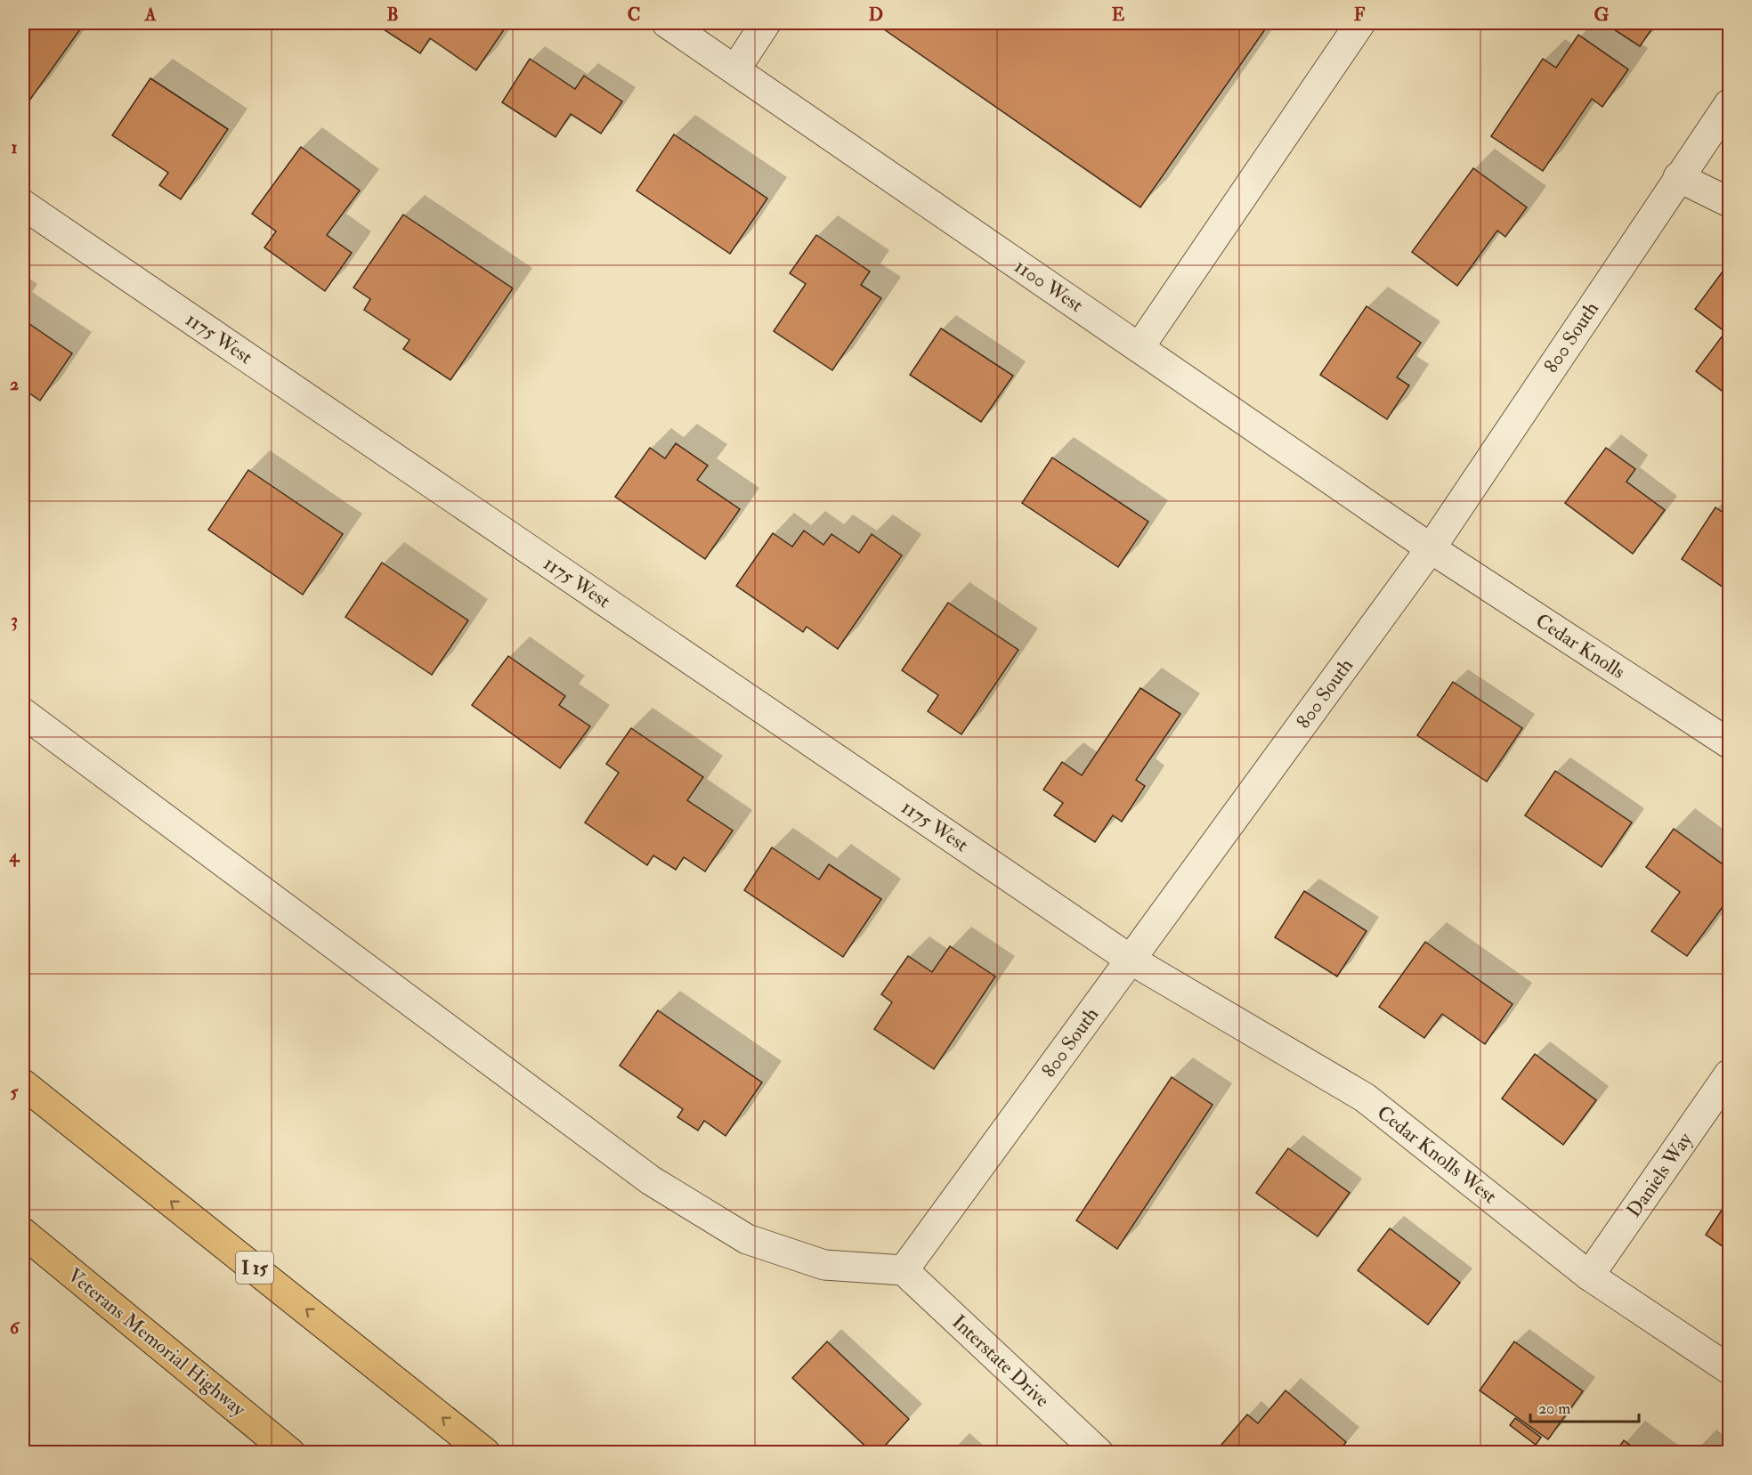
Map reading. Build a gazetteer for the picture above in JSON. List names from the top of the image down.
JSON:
{
  "streets": {
    "highway": ["I 15", "Veterans Memorial Highway"],
    "street": [
      "1100 West",
      "800 South",
      "1175 West",
      "Cedar Knolls",
      "Cedar Knolls West",
      "Daniels Way",
      "Interstate Drive"
    ]
  },
  "crossings": [
    ["1100 West", "800 South"],
    ["1100 West", "Cedar Knolls"],
    ["800 South", "1175 West"],
    ["800 South", "Cedar Knolls"],
    ["800 South", "Cedar Knolls West"],
    ["800 South", "Interstate Drive"],
    ["1175 West", "Cedar Knolls West"],
    ["Cedar Knolls West", "Daniels Way"]
  ],
  "scale_bar": "20 m",
  "grid": {
    "columns": [
      "A",
      "B",
      "C",
      "D",
      "E",
      "F",
      "G"
    ],
    "rows": [
      "1",
      "2",
      "3",
      "4",
      "5",
      "6"
    ]
  }
}
